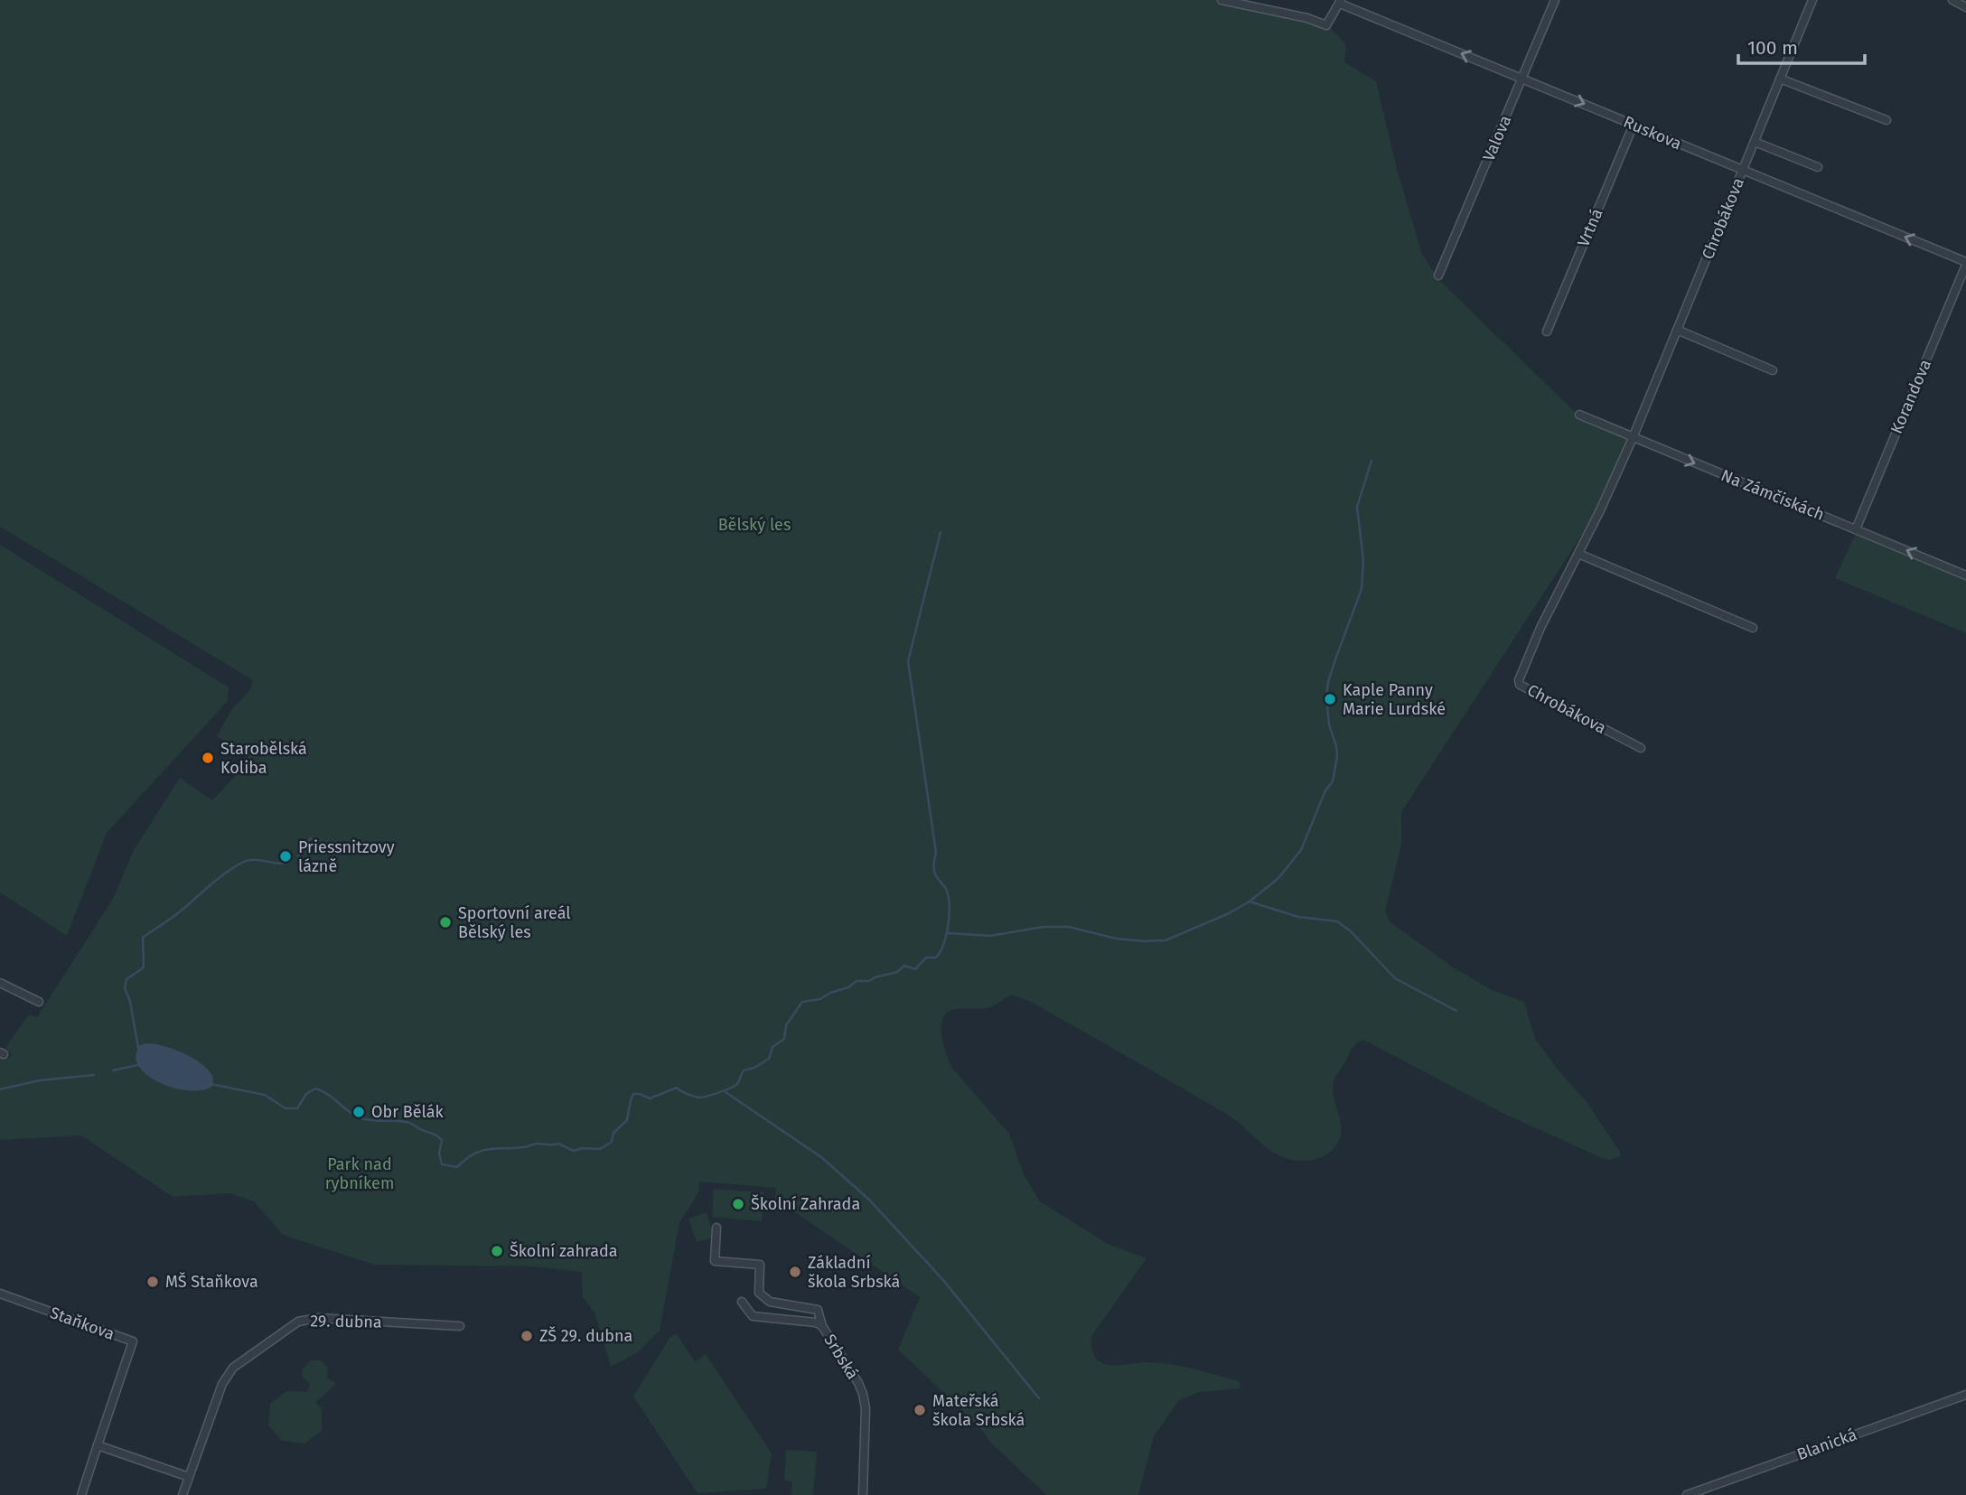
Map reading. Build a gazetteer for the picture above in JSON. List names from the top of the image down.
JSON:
{
  "streets": {
    "street": [
      "Ruskova",
      "Valova",
      "Chrobákova",
      "Vrtná",
      "Korandova",
      "Na Zámčiskách",
      "29. dubna",
      "Staňkova",
      "Srbská",
      "Blanická"
    ]
  },
  "crossings": [
    ["Ruskova", "Valova"],
    ["Ruskova", "Chrobákova"],
    ["Ruskova", "Vrtná"],
    ["Ruskova", "Korandova"],
    ["Chrobákova", "Na Zámčiskách"],
    ["Korandova", "Na Zámčiskách"]
  ],
  "parks": ["Bělský les", "Park nad rybníkem"],
  "places": [
    "Kaple Panny Marie Lurdské",
    "Starobělská Koliba",
    "Priessnitzovy lázně",
    "Sportovní areál Bělský les",
    "Obr Bělák",
    "Školní Zahrada",
    "Školní zahrada",
    "Základní škola Srbská",
    "MŠ Staňkova",
    "ZŠ 29. dubna",
    "Mateřská škola Srbská"
  ],
  "scale_bar": "100 m"
}
